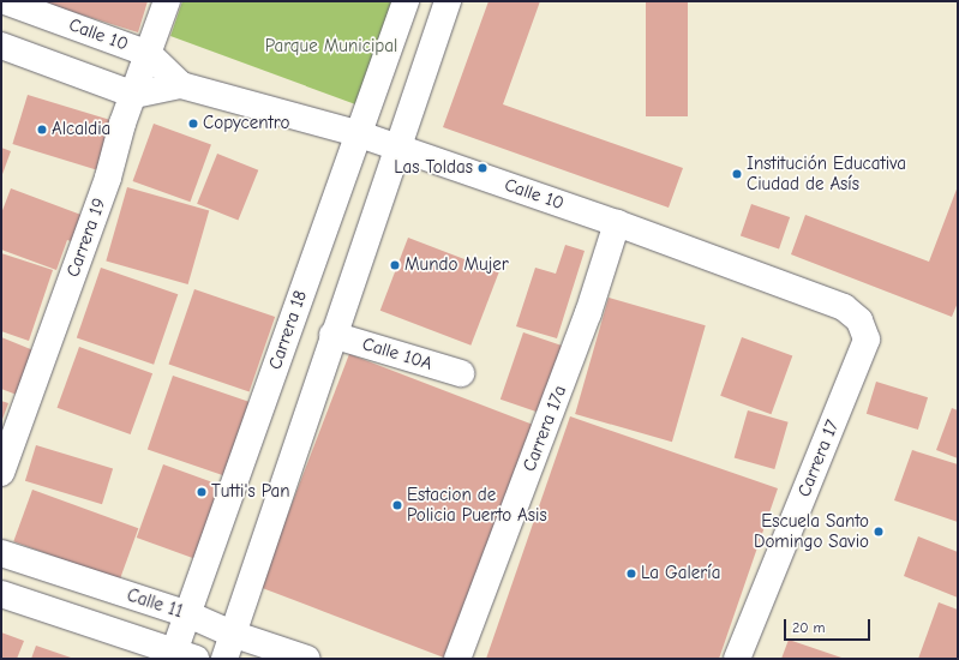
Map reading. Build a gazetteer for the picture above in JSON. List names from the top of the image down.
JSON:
{
  "streets": {
    "street": [
      "Calle 10",
      "Carrera 19",
      "Carrera 18",
      "Calle 10A",
      "Carrera 17a",
      "Carrera 17",
      "Calle 11"
    ]
  },
  "crossings": [
    ["Calle 10", "Carrera 19"],
    ["Calle 10", "Carrera 18"],
    ["Calle 10", "Carrera 17a"],
    ["Calle 10", "Carrera 17"],
    ["Carrera 18", "Calle 11"]
  ],
  "parks": ["Parque Municipal"],
  "places": [
    "Copycentro",
    "Alcaldia",
    "Las Toldas",
    "Institución Educativa Ciudad de Asís",
    "Mundo Mujer",
    "Tutti's Pan",
    "Estacion de Policia Puerto Asis",
    "Escuela Santo Domingo Savio",
    "La Galería"
  ],
  "scale_bar": "20 m"
}
